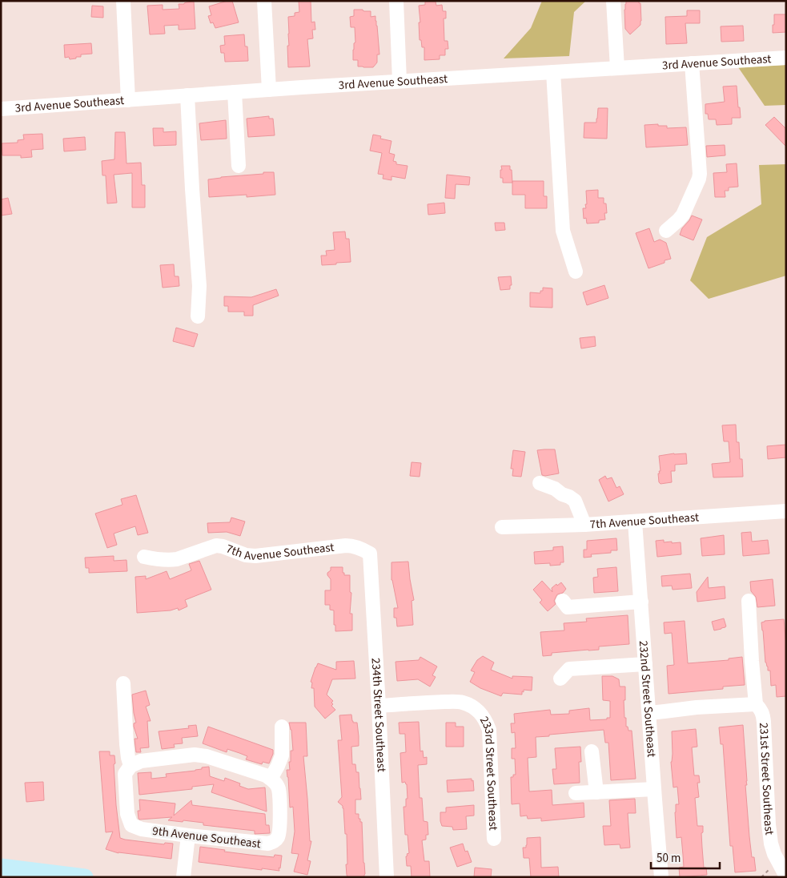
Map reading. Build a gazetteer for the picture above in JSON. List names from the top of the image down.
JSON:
{
  "streets": {
    "street": [
      "3rd Avenue Southeast",
      "7th Avenue Southeast",
      "232nd Street Southeast",
      "234th Street Southeast",
      "233rd Street Southeast",
      "231st Street Southeast",
      "9th Avenue Southeast"
    ]
  },
  "crossings": [
    ["7th Avenue Southeast", "232nd Street Southeast"],
    ["7th Avenue Southeast", "234th Street Southeast"],
    ["234th Street Southeast", "233rd Street Southeast"]
  ],
  "scale_bar": "50 m"
}
